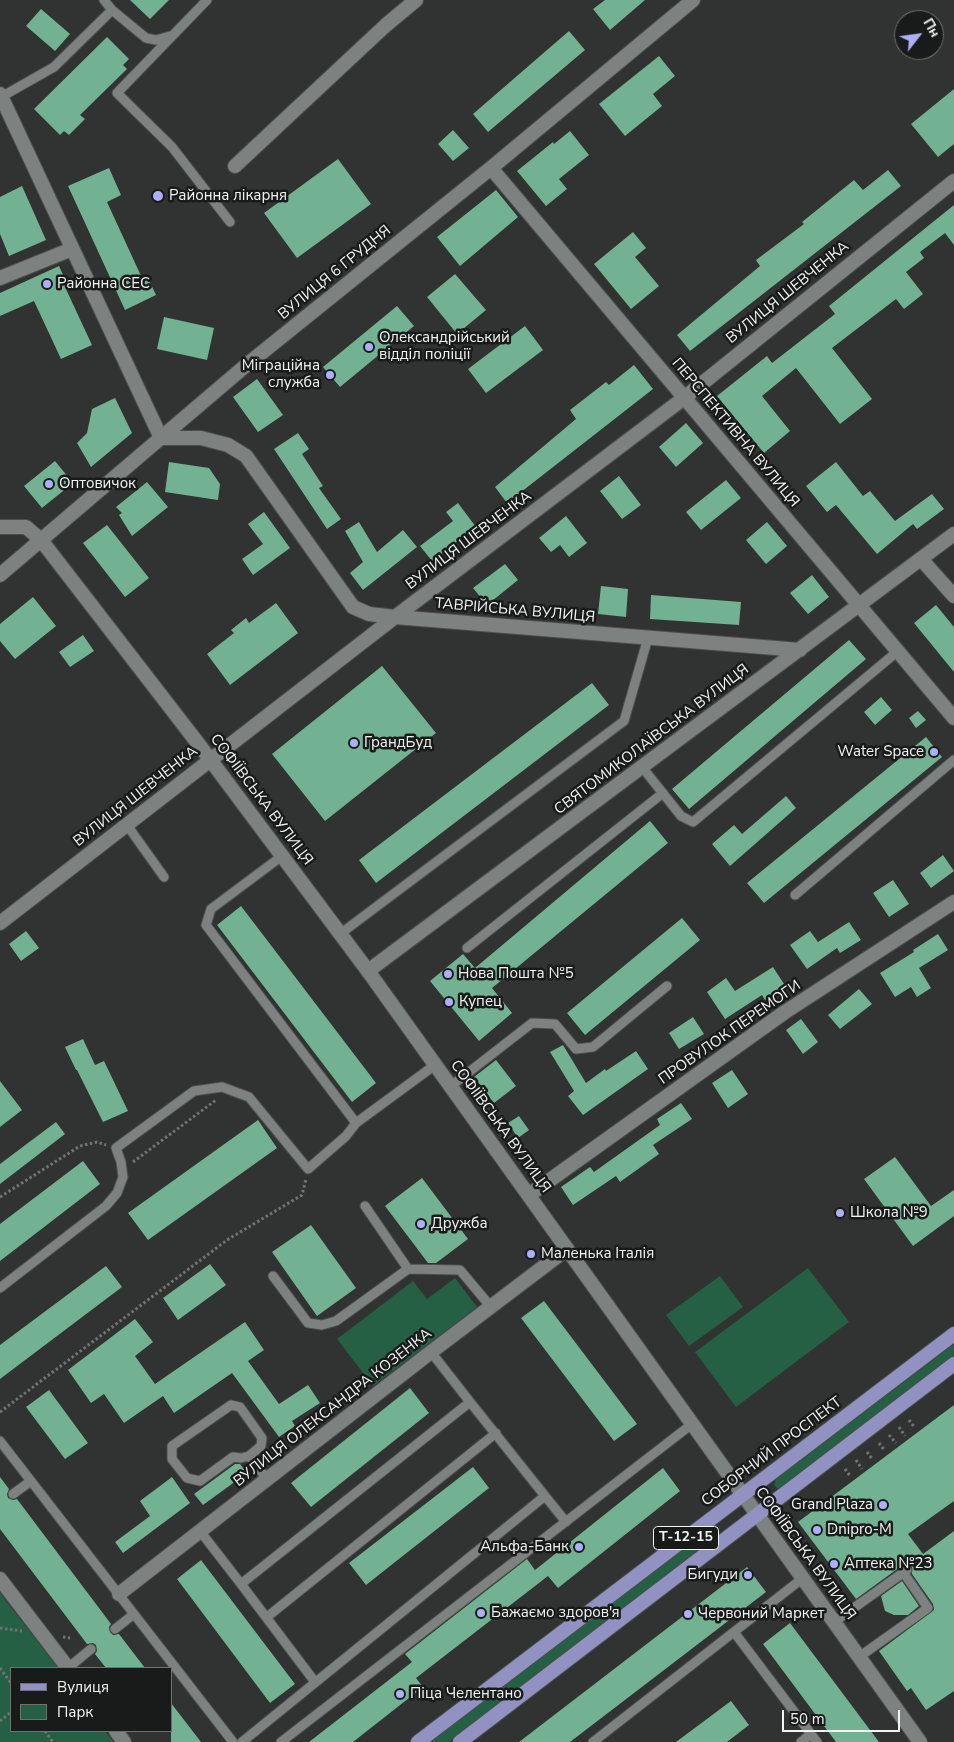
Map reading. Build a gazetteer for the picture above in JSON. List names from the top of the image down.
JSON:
{
  "streets": {
    "main road": ["СОБОРНИЙ ПРОСПЕКТ", "Т-12-15"],
    "street": [
      "ВУЛИЦЯ 6 ГРУДНЯ",
      "ВУЛИЦЯ ШЕВЧЕНКА",
      "ПЕРСПЕКТИВНА ВУЛИЦЯ",
      "ТАВРІЙСЬКА ВУЛИЦЯ",
      "СВЯТОМИКОЛАЇВСЬКА ВУЛИЦЯ",
      "СОФІЇВСЬКА ВУЛИЦЯ",
      "ПРОВУЛОК ПЕРЕМОГИ",
      "ВУЛИЦЯ ОЛЕКСАНДРА КОЗЕНКА"
    ]
  },
  "crossings": [
    ["ВУЛИЦЯ 6 ГРУДНЯ", "ПЕРСПЕКТИВНА ВУЛИЦЯ"],
    ["ВУЛИЦЯ 6 ГРУДНЯ", "ТАВРІЙСЬКА ВУЛИЦЯ"],
    ["ВУЛИЦЯ 6 ГРУДНЯ", "СОФІЇВСЬКА ВУЛИЦЯ"],
    ["ВУЛИЦЯ ШЕВЧЕНКА", "ПЕРСПЕКТИВНА ВУЛИЦЯ"],
    ["ВУЛИЦЯ ШЕВЧЕНКА", "ТАВРІЙСЬКА ВУЛИЦЯ"],
    ["ВУЛИЦЯ ШЕВЧЕНКА", "СОФІЇВСЬКА ВУЛИЦЯ"],
    ["ПЕРСПЕКТИВНА ВУЛИЦЯ", "СВЯТОМИКОЛАЇВСЬКА ВУЛИЦЯ"],
    ["ТАВРІЙСЬКА ВУЛИЦЯ", "СВЯТОМИКОЛАЇВСЬКА ВУЛИЦЯ"],
    ["СВЯТОМИКОЛАЇВСЬКА ВУЛИЦЯ", "СОФІЇВСЬКА ВУЛИЦЯ"],
    ["СОФІЇВСЬКА ВУЛИЦЯ", "ПРОВУЛОК ПЕРЕМОГИ"],
    ["СОФІЇВСЬКА ВУЛИЦЯ", "ВУЛИЦЯ ОЛЕКСАНДРА КОЗЕНКА"],
    ["СОФІЇВСЬКА ВУЛИЦЯ", "СОБОРНИЙ ПРОСПЕКТ"],
    ["СОФІЇВСЬКА ВУЛИЦЯ", "Т-12-15"]
  ],
  "places": [
    "Районна лікарня",
    "Районна СЕС",
    "Олександрійський відділ поліції",
    "Міграційна служба",
    "Оптовичок",
    "ГрандБуд",
    "Water Space",
    "Нова Пошта №5",
    "Купец",
    "Школа №9",
    "Дружба",
    "Маленька Італія",
    "Grand Plaza",
    "Dnipro-M",
    "Альфа-Банк",
    "Аптека №23",
    "Бигуди",
    "Бажаємо здоров'я",
    "Червоний Маркет",
    "Піца Челентано"
  ],
  "legend": ["Вулиця", "Парк"],
  "scale_bar": "50 m",
  "north": "top right"
}
